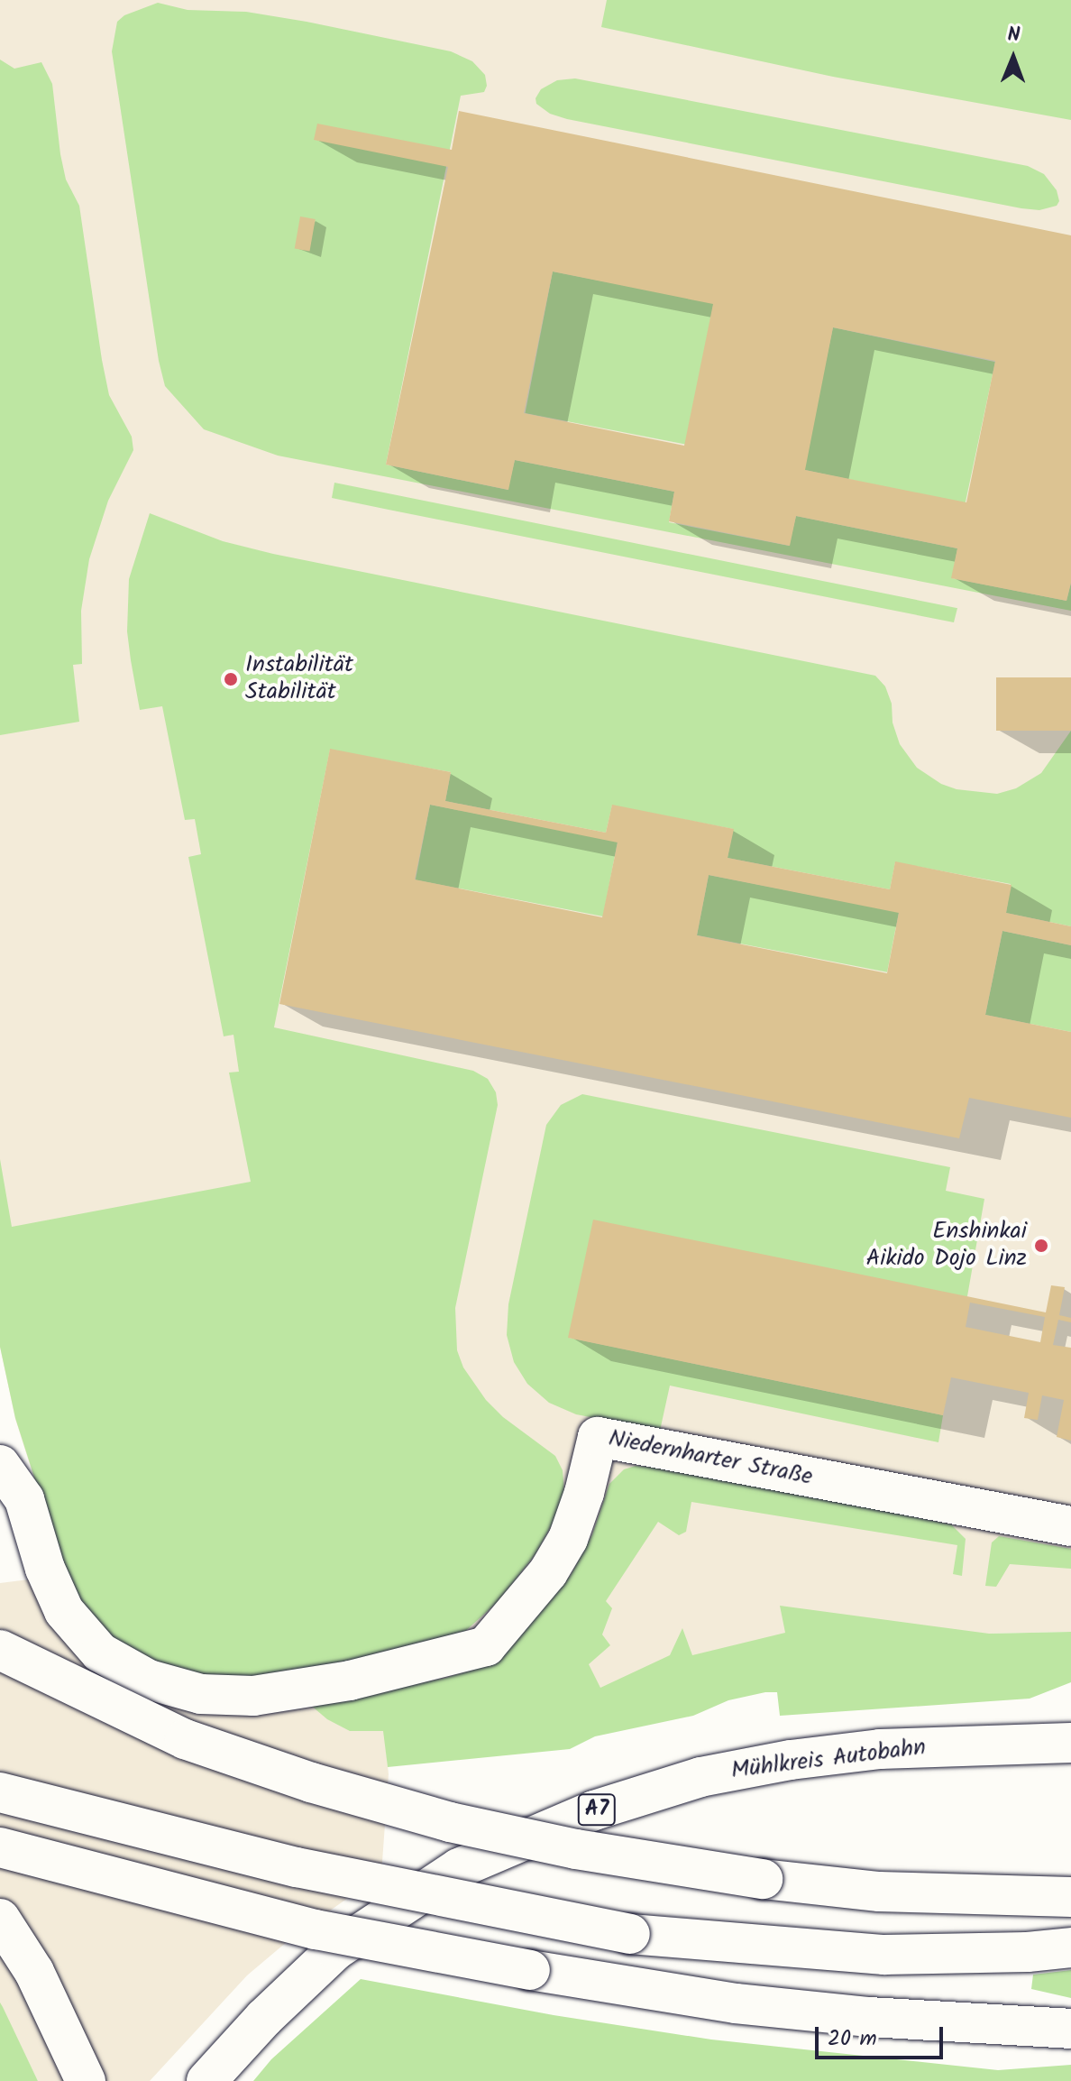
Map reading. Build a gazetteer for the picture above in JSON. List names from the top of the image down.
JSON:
{
  "streets": {
    "main road": ["Niedernharter Straße", "Mühlkreis Autobahn", "A7"]
  },
  "places": ["Instabilität Stabilität", "Enshinkai Aikido Dojo Linz"],
  "scale_bar": "20 m",
  "north": "top"
}
